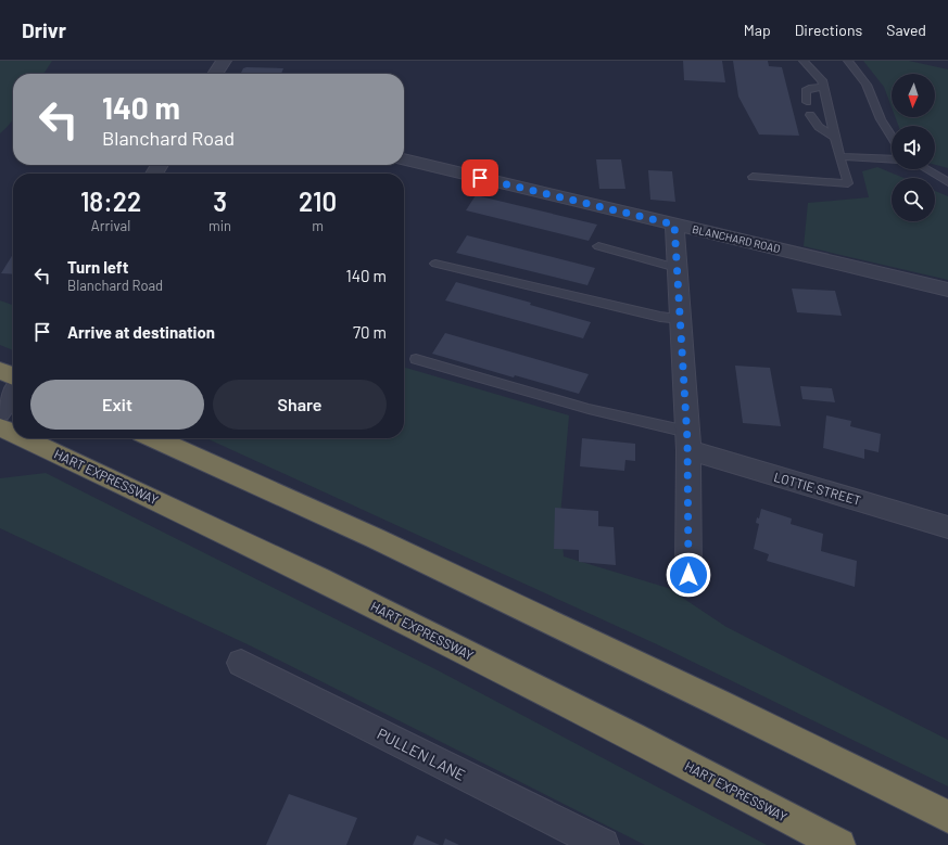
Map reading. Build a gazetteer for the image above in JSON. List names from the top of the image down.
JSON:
{
  "streets": {
    "highway": ["HART EXPRESSWAY"],
    "street": ["BLANCHARD ROAD", "LOTTIE STREET", "PULLEN LANE"]
  },
  "north": "bottom",
  "page": {
    "header": "Drivr",
    "nav": ["Map", "Directions", "Saved"],
    "turn": ["140 m", "Blanchard Road"],
    "eta": [
      "18:22",
      "Arrival",
      "3",
      "min",
      "210",
      "m"
    ],
    "list": [
      {
        "name": "Turn left",
        "note": "Blanchard Road",
        "value": "140 m"
      },
      {
        "name": "Arrive at destination",
        "value": "70 m"
      }
    ],
    "buttons": ["Exit", "Share"]
  }
}
